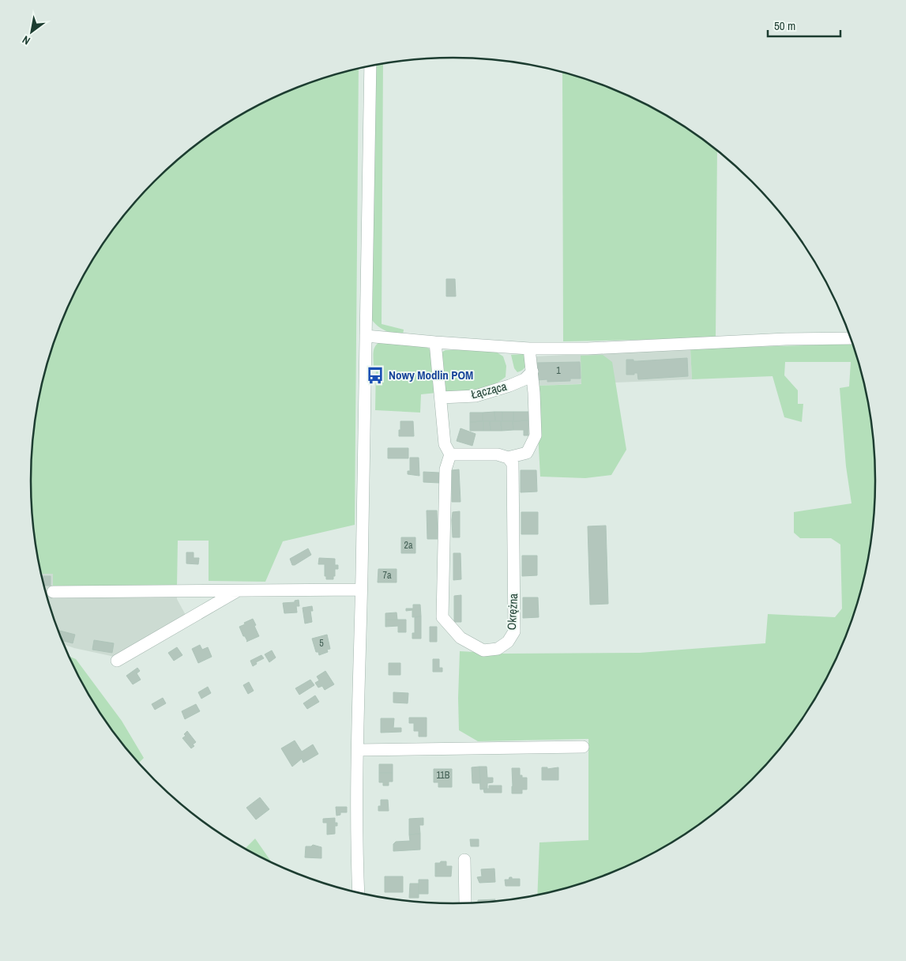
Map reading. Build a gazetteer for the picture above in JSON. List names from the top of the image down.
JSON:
{
  "streets": {
    "street": ["Łącząca", "Okrężna"]
  },
  "places": {
    "bus stop": ["Nowy Modlin POM"]
  },
  "house_numbers": [
    "1",
    "2a",
    "7a",
    "5",
    "11B"
  ],
  "scale_bar": "50 m",
  "north": "bottom left"
}
